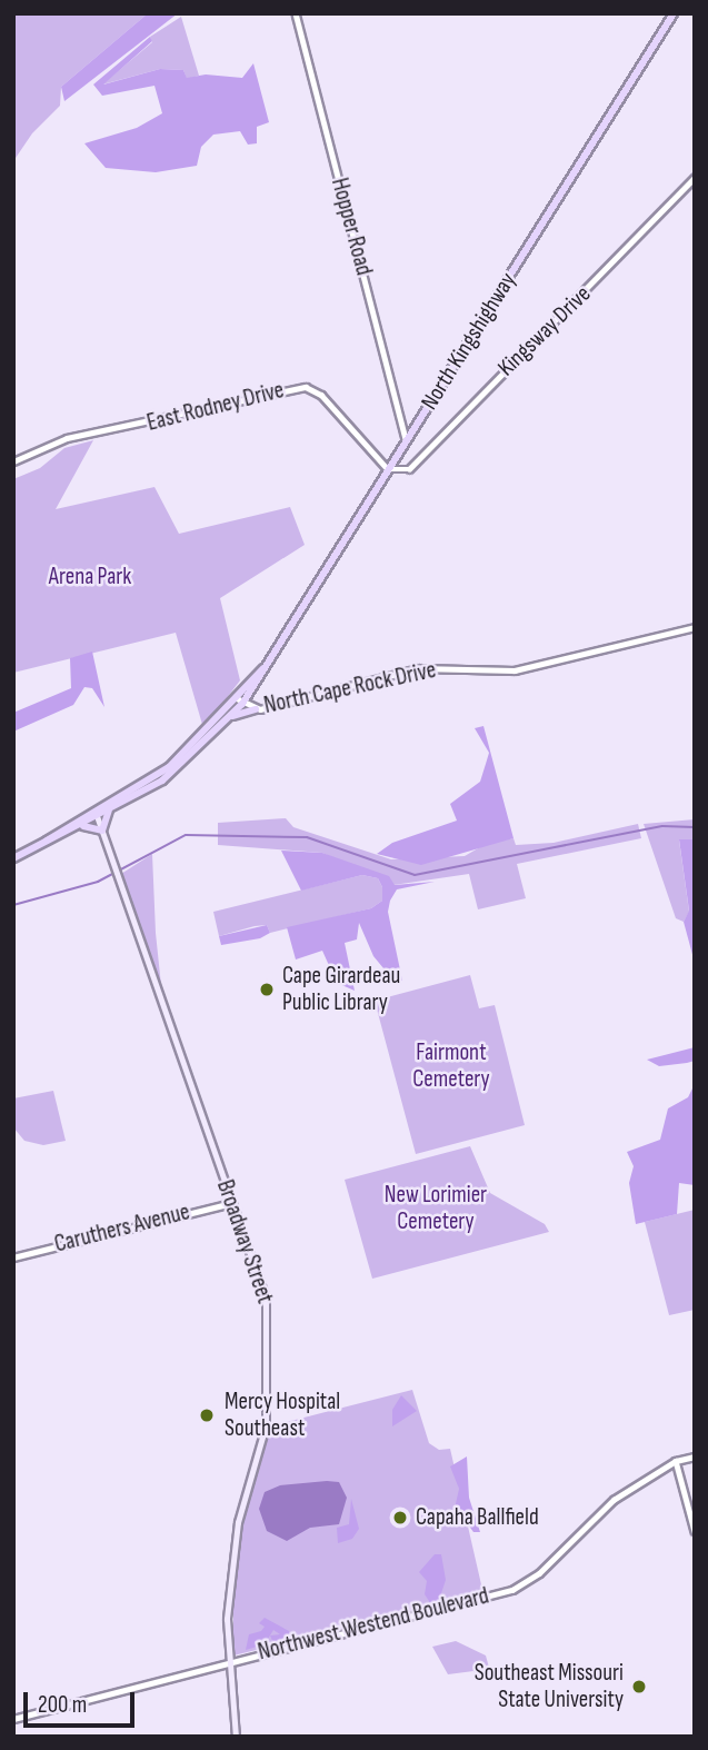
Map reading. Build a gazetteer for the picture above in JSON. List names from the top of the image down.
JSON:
{
  "streets": {
    "main road": ["North Kingshighway", "Broadway Street"],
    "street": [
      "Hopper Road",
      "Kingsway Drive",
      "East Rodney Drive",
      "North Cape Rock Drive",
      "Caruthers Avenue",
      "Northwest Westend Boulevard"
    ]
  },
  "crossings": [
    ["Hopper Road", "North Kingshighway"],
    ["Kingsway Drive", "North Kingshighway"],
    ["Kingsway Drive", "East Rodney Drive"],
    ["North Kingshighway", "East Rodney Drive"],
    ["North Kingshighway", "North Cape Rock Drive"],
    ["North Kingshighway", "Broadway Street"],
    ["Caruthers Avenue", "Broadway Street"],
    ["Broadway Street", "Northwest Westend Boulevard"]
  ],
  "parks": ["Arena Park", "Fairmont Cemetery", "New Lorimier Cemetery"],
  "places": [
    "Cape Girardeau Public Library",
    "Mercy Hospital Southeast",
    "Capaha Ballfield",
    "Southeast Missouri State University"
  ],
  "scale_bar": "200 m"
}
